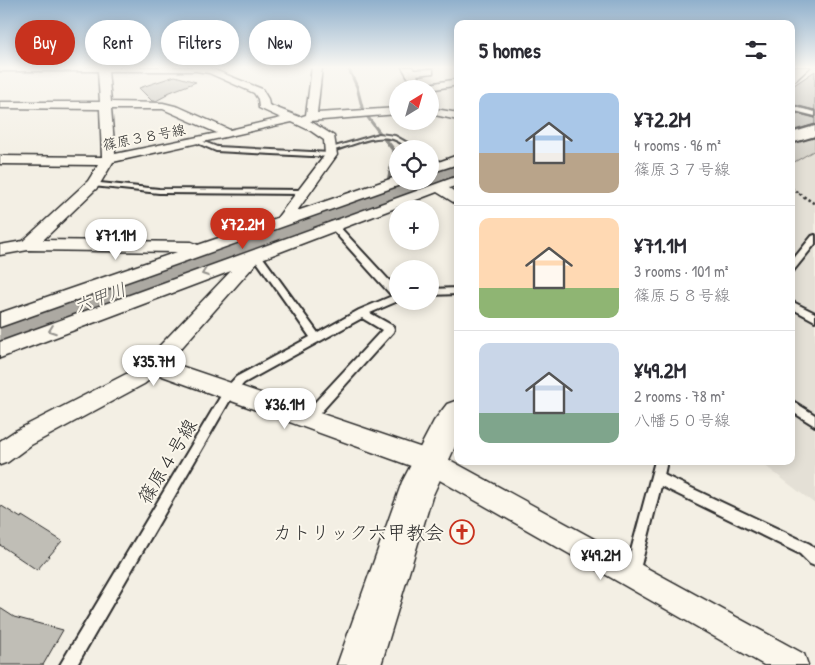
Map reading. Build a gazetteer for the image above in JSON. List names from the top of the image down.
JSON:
{
  "streets": {
    "street": ["篠原３８号線"],
    "lane": ["篠原４号線"]
  },
  "water": ["六甲川"],
  "places": {
    "church": ["カトリック六甲教会"]
  },
  "north": "top right",
  "page": {
    "chip": [
      "Buy",
      "Rent",
      "Filters",
      "New"
    ],
    "heading": "5 homes",
    "map_buttons": ["+", "−"],
    "list": [
      {
        "name": "¥72.2M",
        "note": "4 rooms · 96 m² · 篠原３７号線"
      },
      {
        "name": "¥71.1M",
        "note": "3 rooms · 101 m² · 篠原５８号線"
      },
      {
        "name": "¥49.2M",
        "note": "2 rooms · 78 m² · 八幡５０号線"
      }
    ],
    "price": [
      "¥72.2M",
      "¥71.1M",
      "¥35.7M",
      "¥36.1M",
      "¥49.2M"
    ]
  }
}
